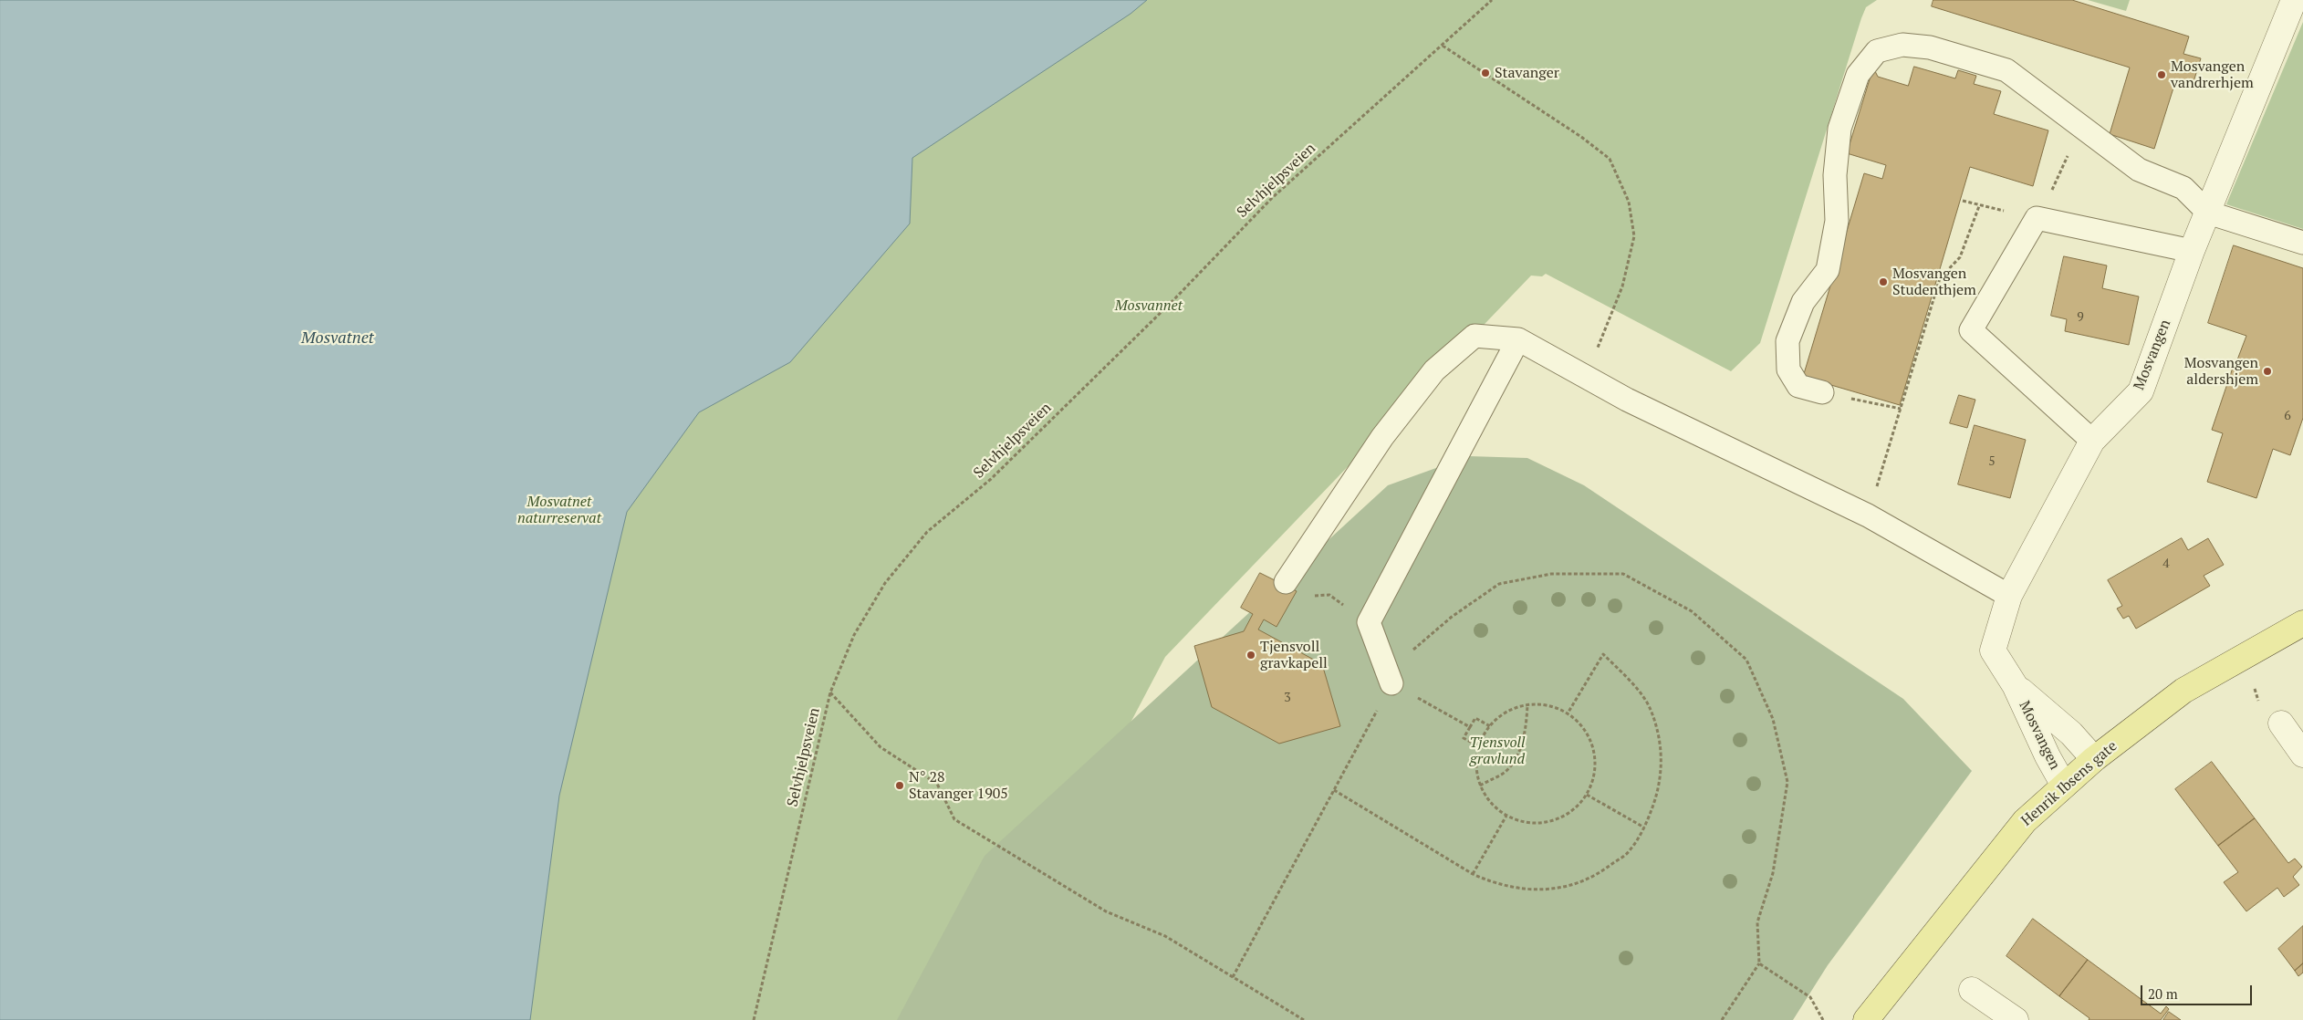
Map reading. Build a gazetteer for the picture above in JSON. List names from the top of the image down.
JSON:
{
  "streets": {
    "main road": ["Henrik Ibsens gate"],
    "street": ["Mosvangen"],
    "path": ["Selvhjelpsveien"]
  },
  "crossings": [
    ["Mosvangen", "Henrik Ibsens gate"]
  ],
  "water": ["Mosvatnet"],
  "parks": ["Mosvannet", "Mosvatnet naturreservat", "Tjensvoll gravlund"],
  "places": [
    "Stavanger",
    "Mosvangen vandrerhjem",
    "Mosvangen Studenthjem",
    "Mosvangen aldershjem",
    "Tjensvoll gravkapell",
    "N° 28 Stavanger 1905"
  ],
  "house_numbers": [
    "9",
    "6",
    "5",
    "4",
    "3"
  ],
  "scale_bar": "20 m"
}
